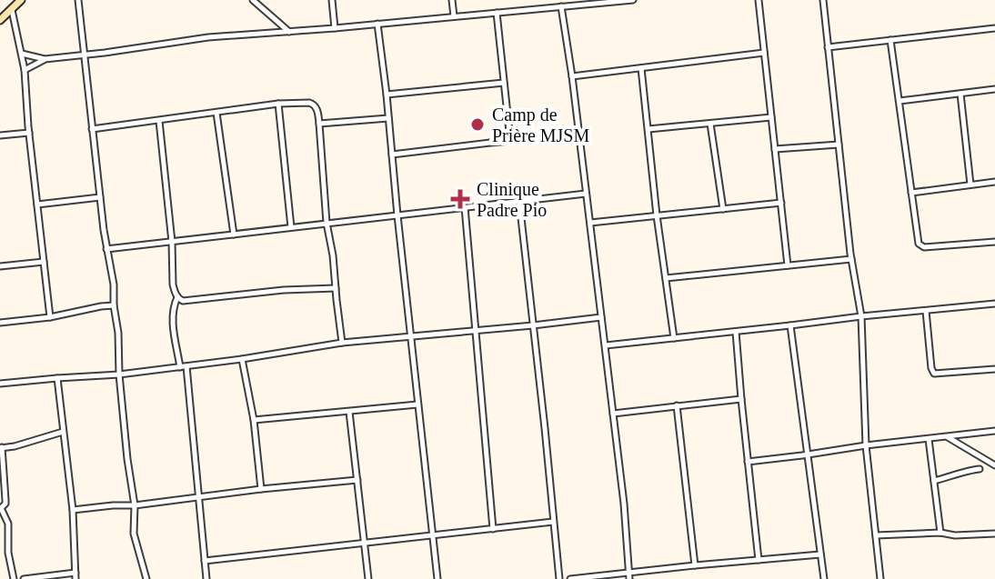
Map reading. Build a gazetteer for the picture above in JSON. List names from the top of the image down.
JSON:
{
  "places": {
    "other": ["Camp de Prière MJSM"],
    "health": ["Clinique Padre Pio"]
  }
}
